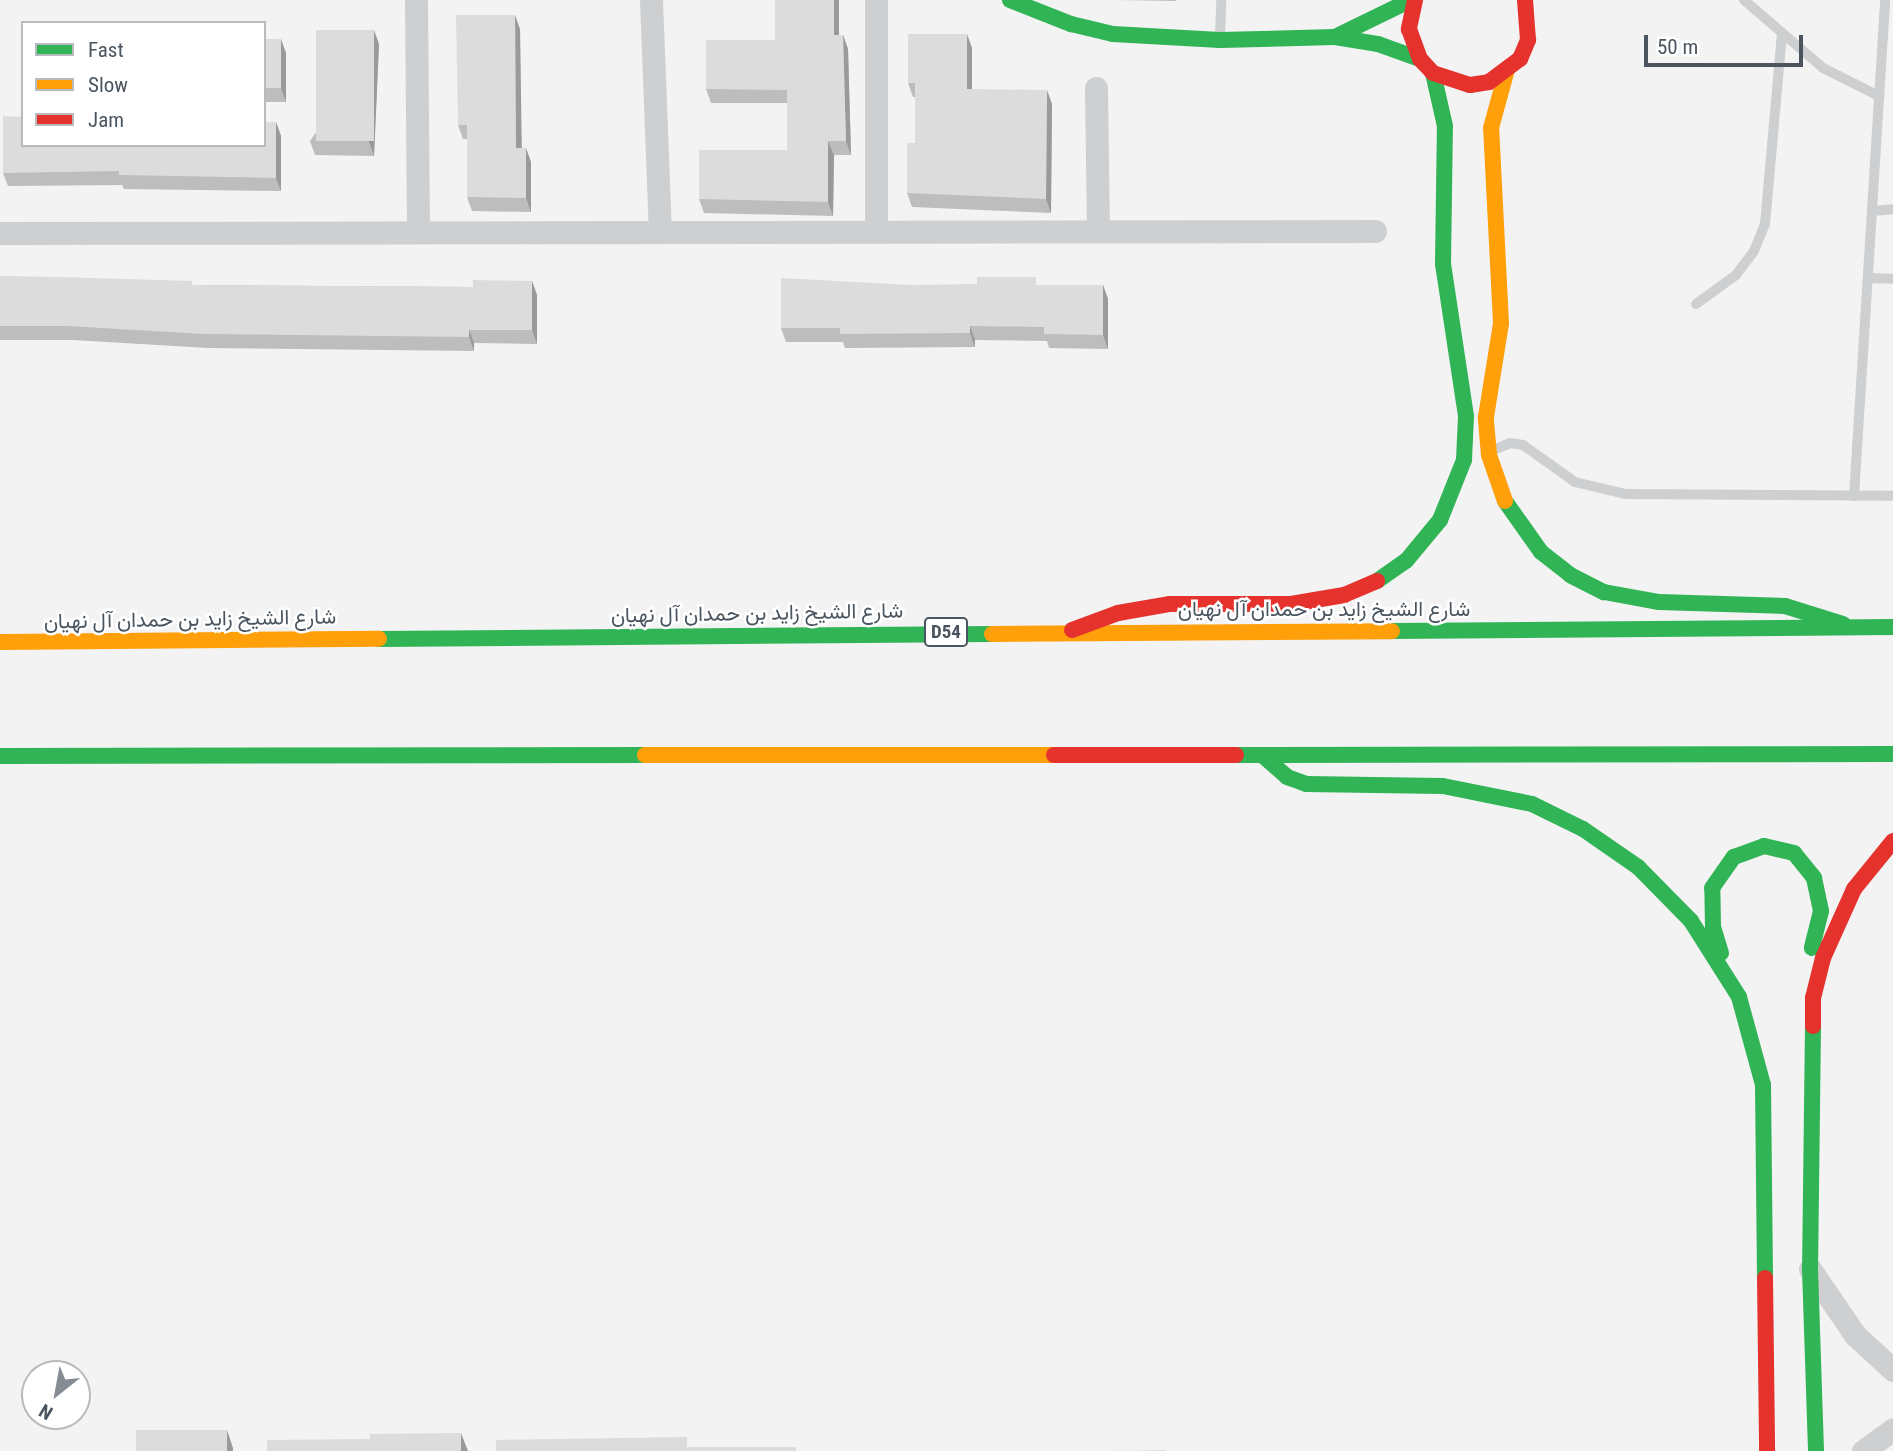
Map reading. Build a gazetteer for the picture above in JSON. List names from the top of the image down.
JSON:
{
  "streets": {
    "street": ["شارع الشيخ زايد بن حمدان آل نهيان", "D54"]
  },
  "legend": ["Fast", "Slow", "Jam"],
  "scale_bar": "50 m",
  "north": "bottom left"
}
